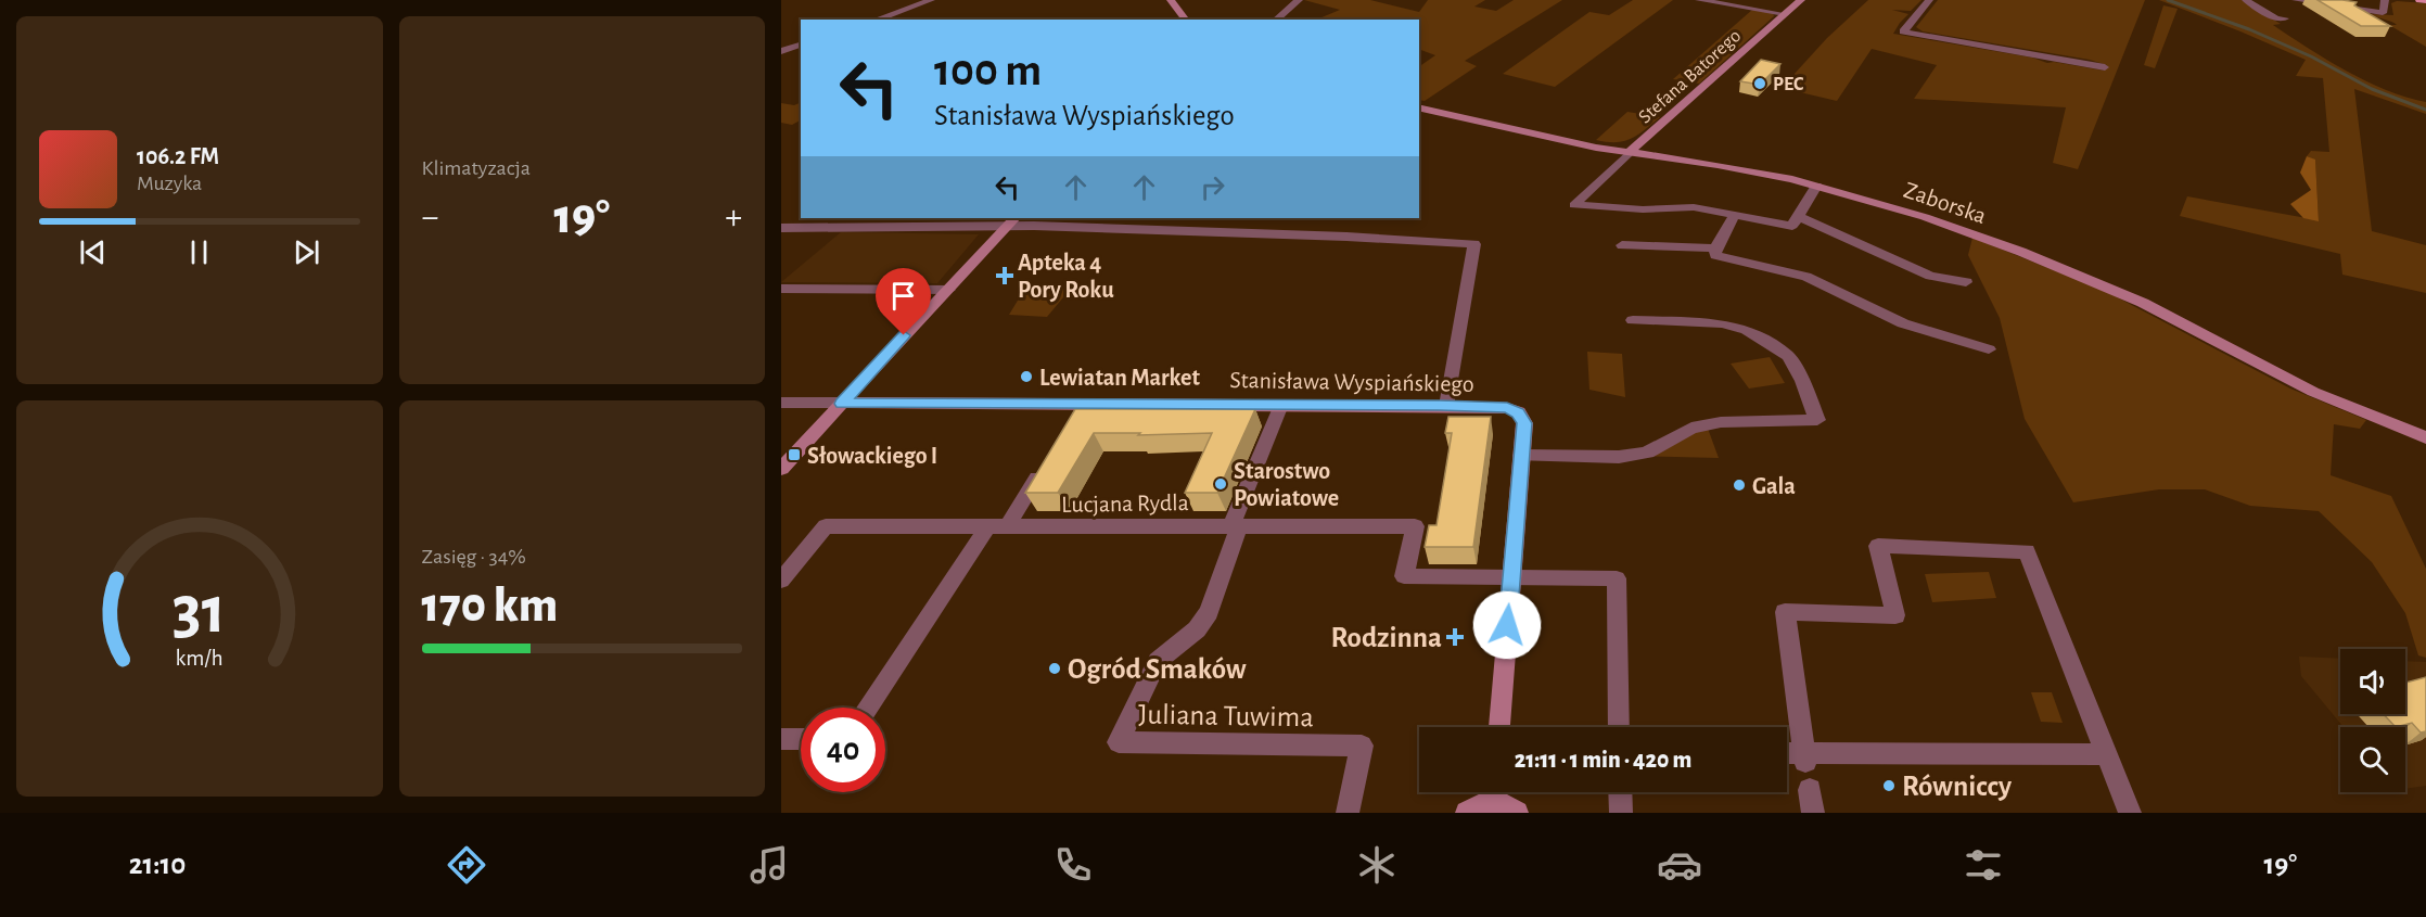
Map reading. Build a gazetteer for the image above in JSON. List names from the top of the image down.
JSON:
{
  "streets": {
    "street": [
      "Stefana Batorego",
      "Zaborska",
      "Stanisława Wyspiańskiego",
      "Lucjana Rydla",
      "Juliana Tuwima"
    ]
  },
  "crossings": [
    ["Stefana Batorego", "Zaborska"],
    ["Lucjana Rydla", "Juliana Tuwima"]
  ],
  "places": {
    "other": [
      "PEC",
      "Lewiatan Market",
      "Starostwo Powiatowe",
      "Gala",
      "Ogród Smaków",
      "Równiccy"
    ],
    "health": ["Apteka 4 Pory Roku", "Rodzinna"],
    "transit": ["Słowackiego I"]
  },
  "page": {
    "tile": [
      "Klimatyzacja",
      ["Zasięg · 34%", "170 km"]
    ],
    "turn": ["100 m", "Stanisława Wyspiańskiego"],
    "song": ["106.2 FM", "Muzyka"],
    "heat": ["−", "19°", "+"],
    "limit": "40",
    "trip": "21:11 · 1 min · 420 m",
    "tabs": ["21:10", "19°"],
    "gauge": ["31", "km/h"]
  }
}
